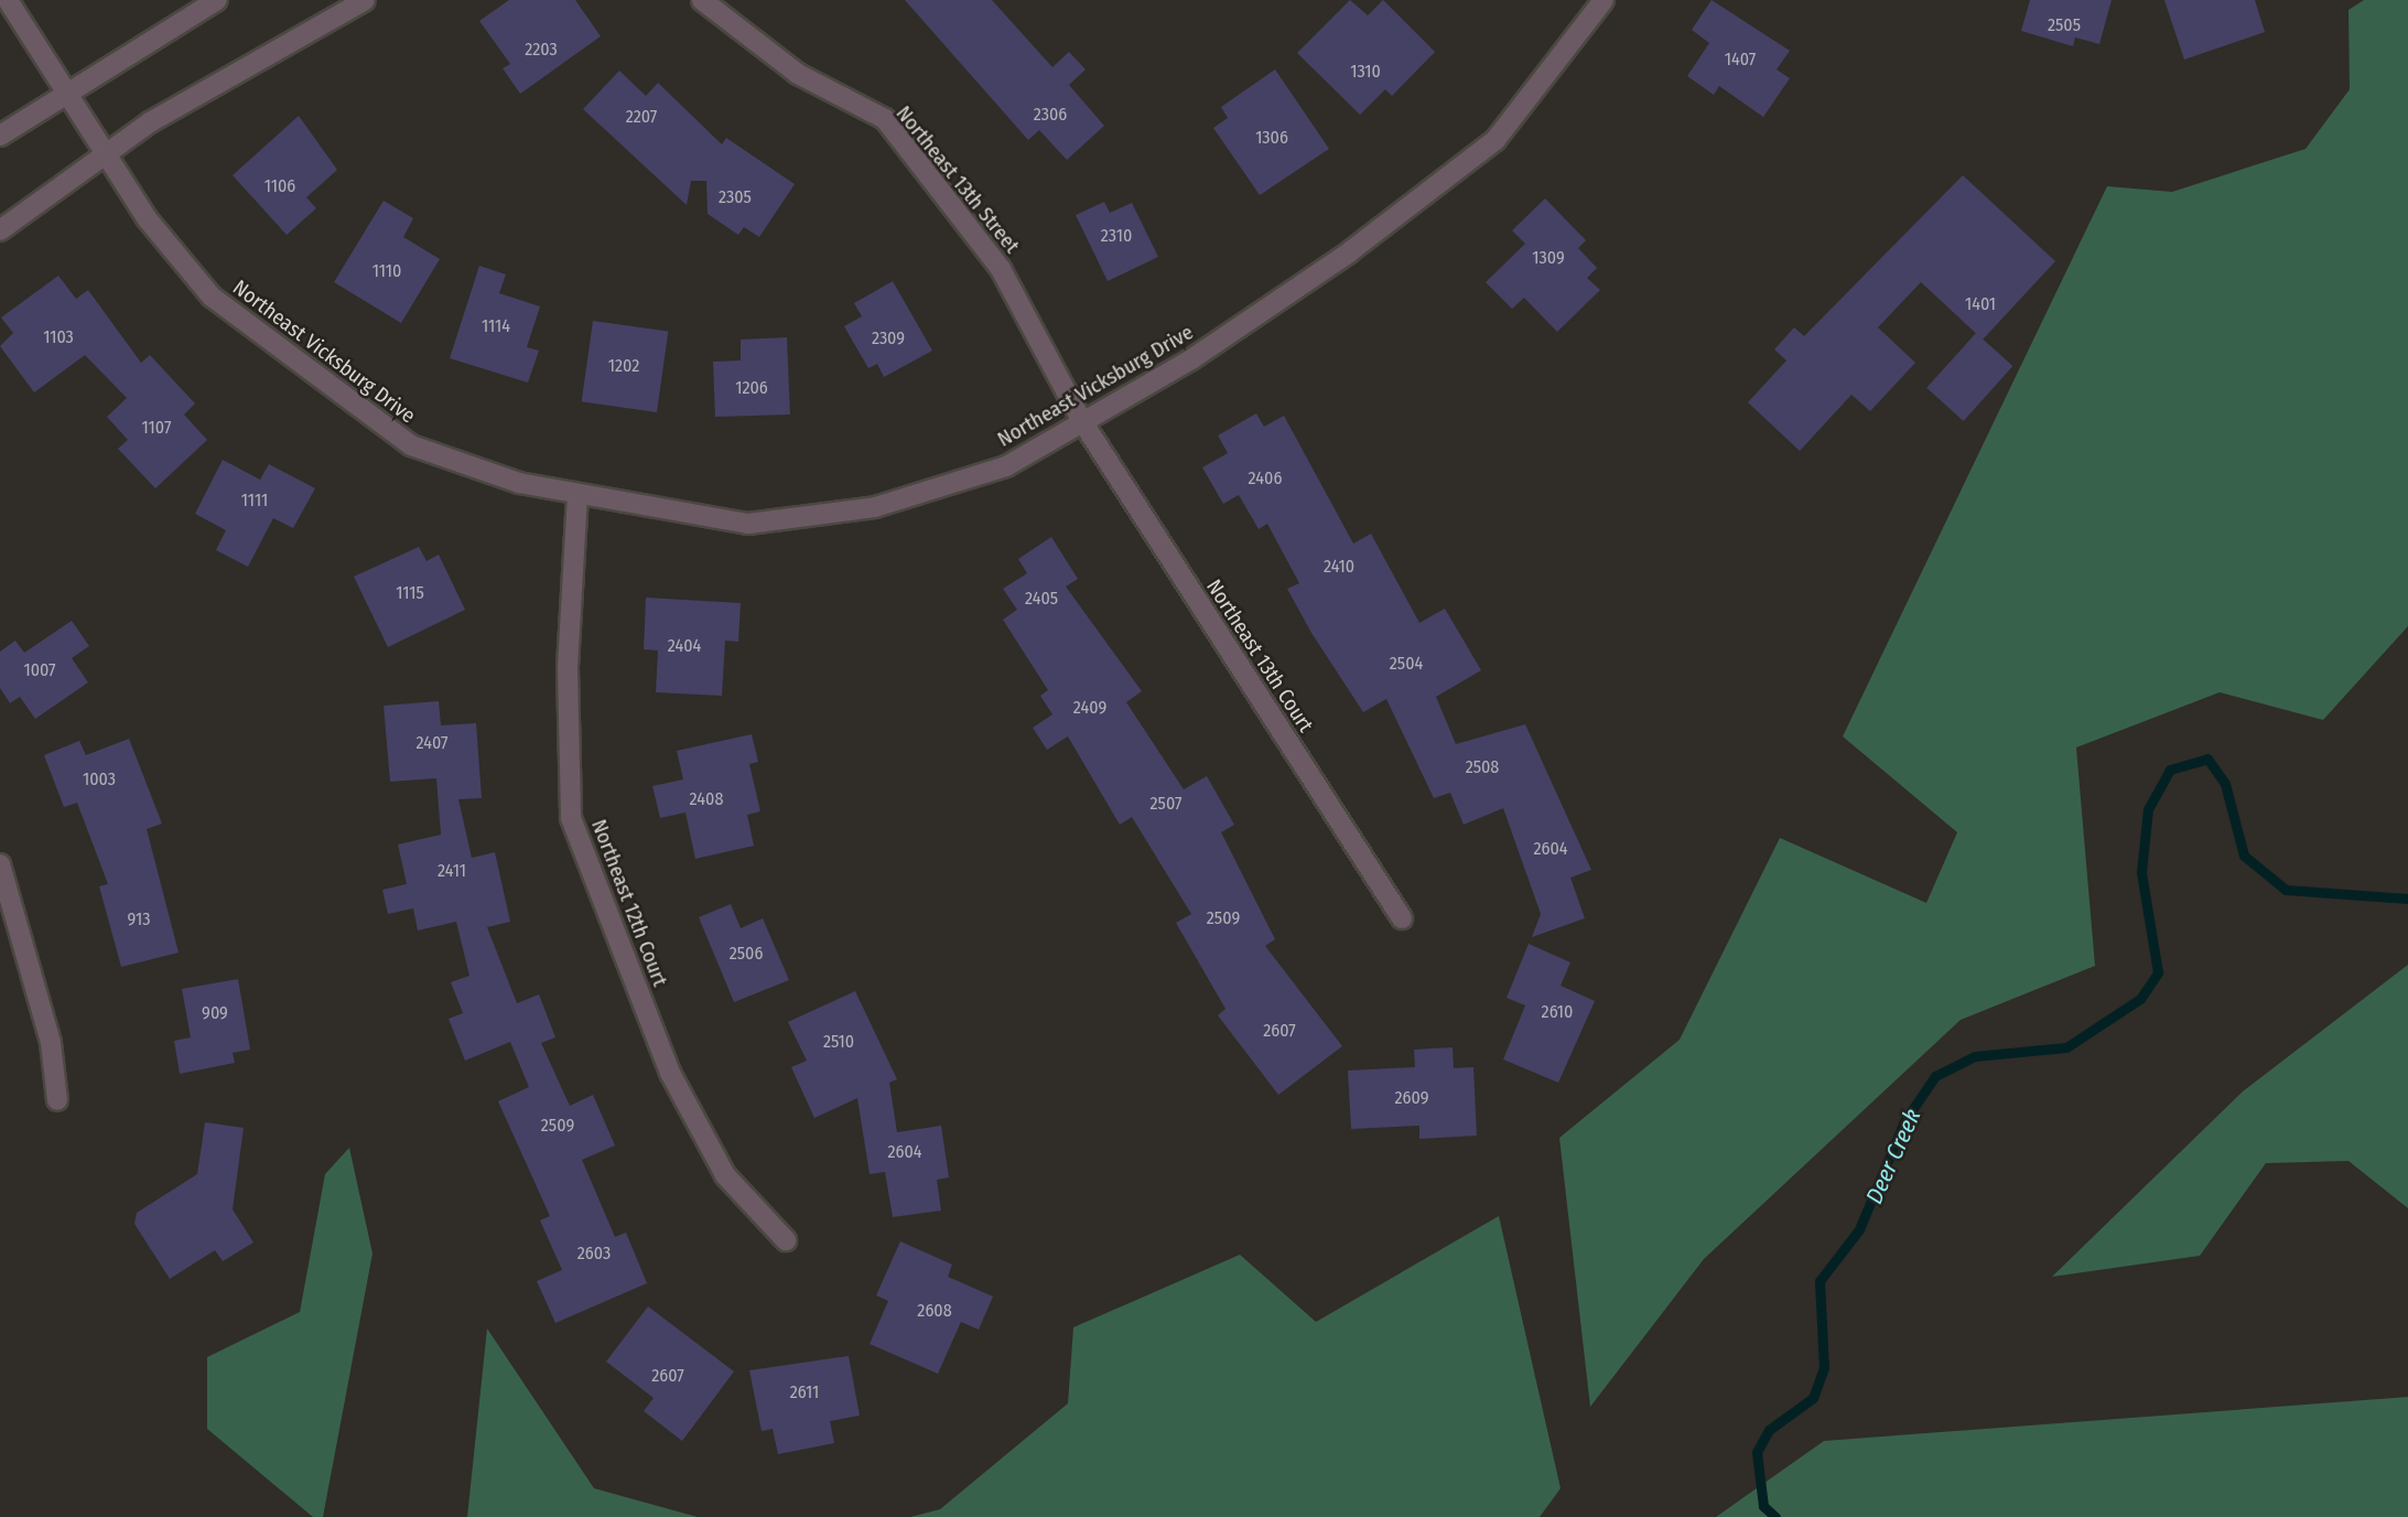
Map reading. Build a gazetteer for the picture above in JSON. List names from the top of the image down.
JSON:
{
  "streets": {
    "street": [
      "Northeast 13th Street",
      "Northeast Vicksburg Drive",
      "Northeast 13th Court",
      "Northeast 12th Court"
    ]
  },
  "crossings": [
    ["Northeast 13th Street", "Northeast Vicksburg Drive"],
    ["Northeast 13th Street", "Northeast 13th Court"],
    ["Northeast Vicksburg Drive", "Northeast 13th Court"],
    ["Northeast Vicksburg Drive", "Northeast 12th Court"]
  ],
  "water": ["Deer Creek"],
  "house_numbers": [
    "2505",
    "2203",
    "1407",
    "1310",
    "2306",
    "2207",
    "1306",
    "1106",
    "2305",
    "2310",
    "1309",
    "1110",
    "1401",
    "1114",
    "1103",
    "2309",
    "1202",
    "1206",
    "1107",
    "2406",
    "1111",
    "2410",
    "1115",
    "2405",
    "2404",
    "2504",
    "1007",
    "2409",
    "2407",
    "2508",
    "1003",
    "2408",
    "2507",
    "2604",
    "2411",
    "2509",
    "913",
    "2506",
    "2610",
    "909",
    "2607",
    "2510",
    "2609",
    "2509",
    "2604",
    "2603",
    "2608",
    "2607",
    "2611"
  ]
}
